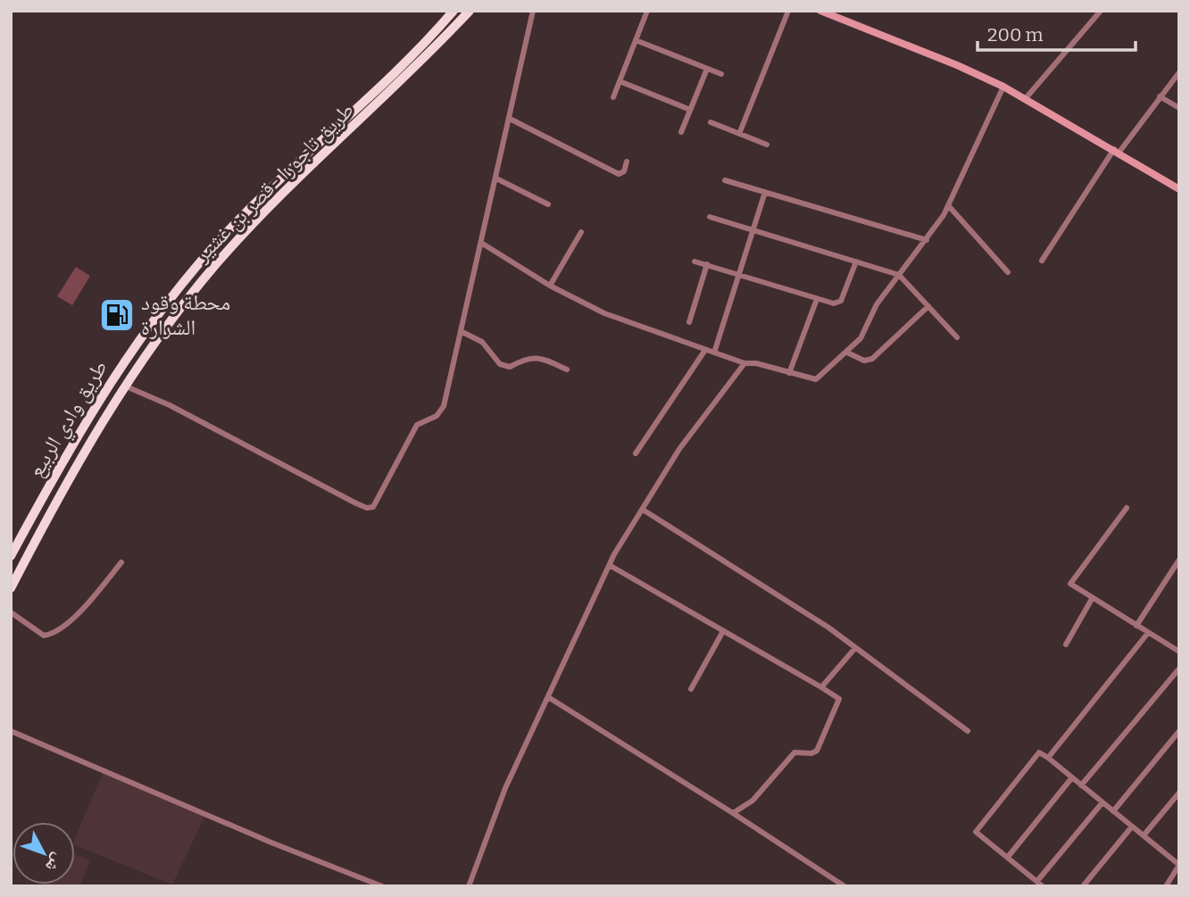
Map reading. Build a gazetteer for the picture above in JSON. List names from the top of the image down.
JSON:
{
  "streets": {
    "highway": ["طريق تاجورا -قصر بن غشير", "طريق وادي الربيع"]
  },
  "places": {
    "fuel station": ["محطة وقود الشرارة"]
  },
  "scale_bar": "200 m",
  "north": "bottom right"
}
